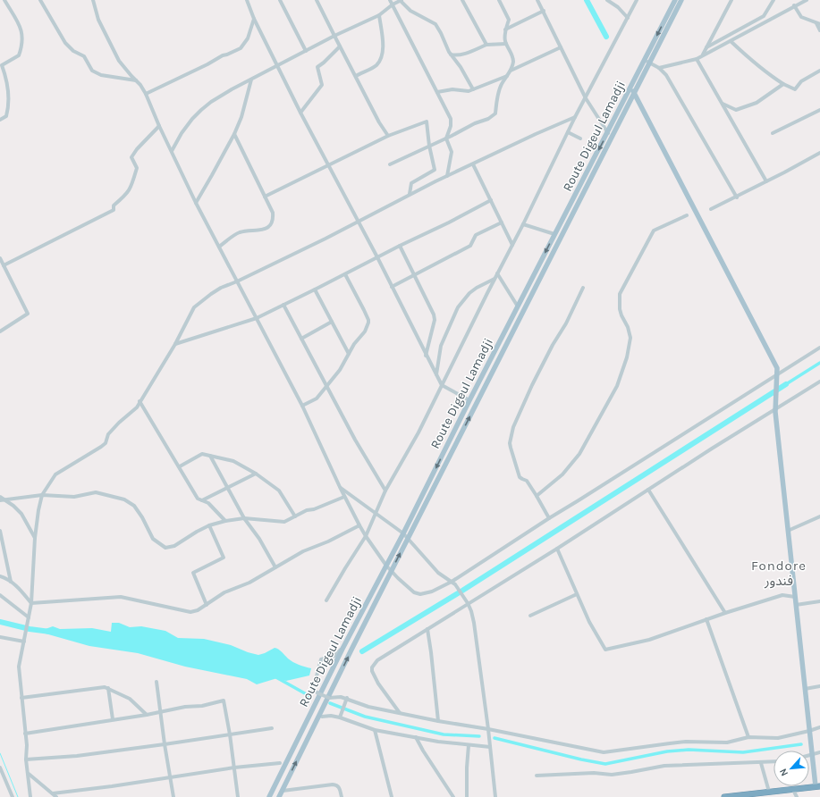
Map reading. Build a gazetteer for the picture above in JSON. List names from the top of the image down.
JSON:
{
  "streets": {
    "main road": ["Route Digeul Lamadji"]
  },
  "districts": ["Fondore فندور"],
  "north": "bottom left"
}
